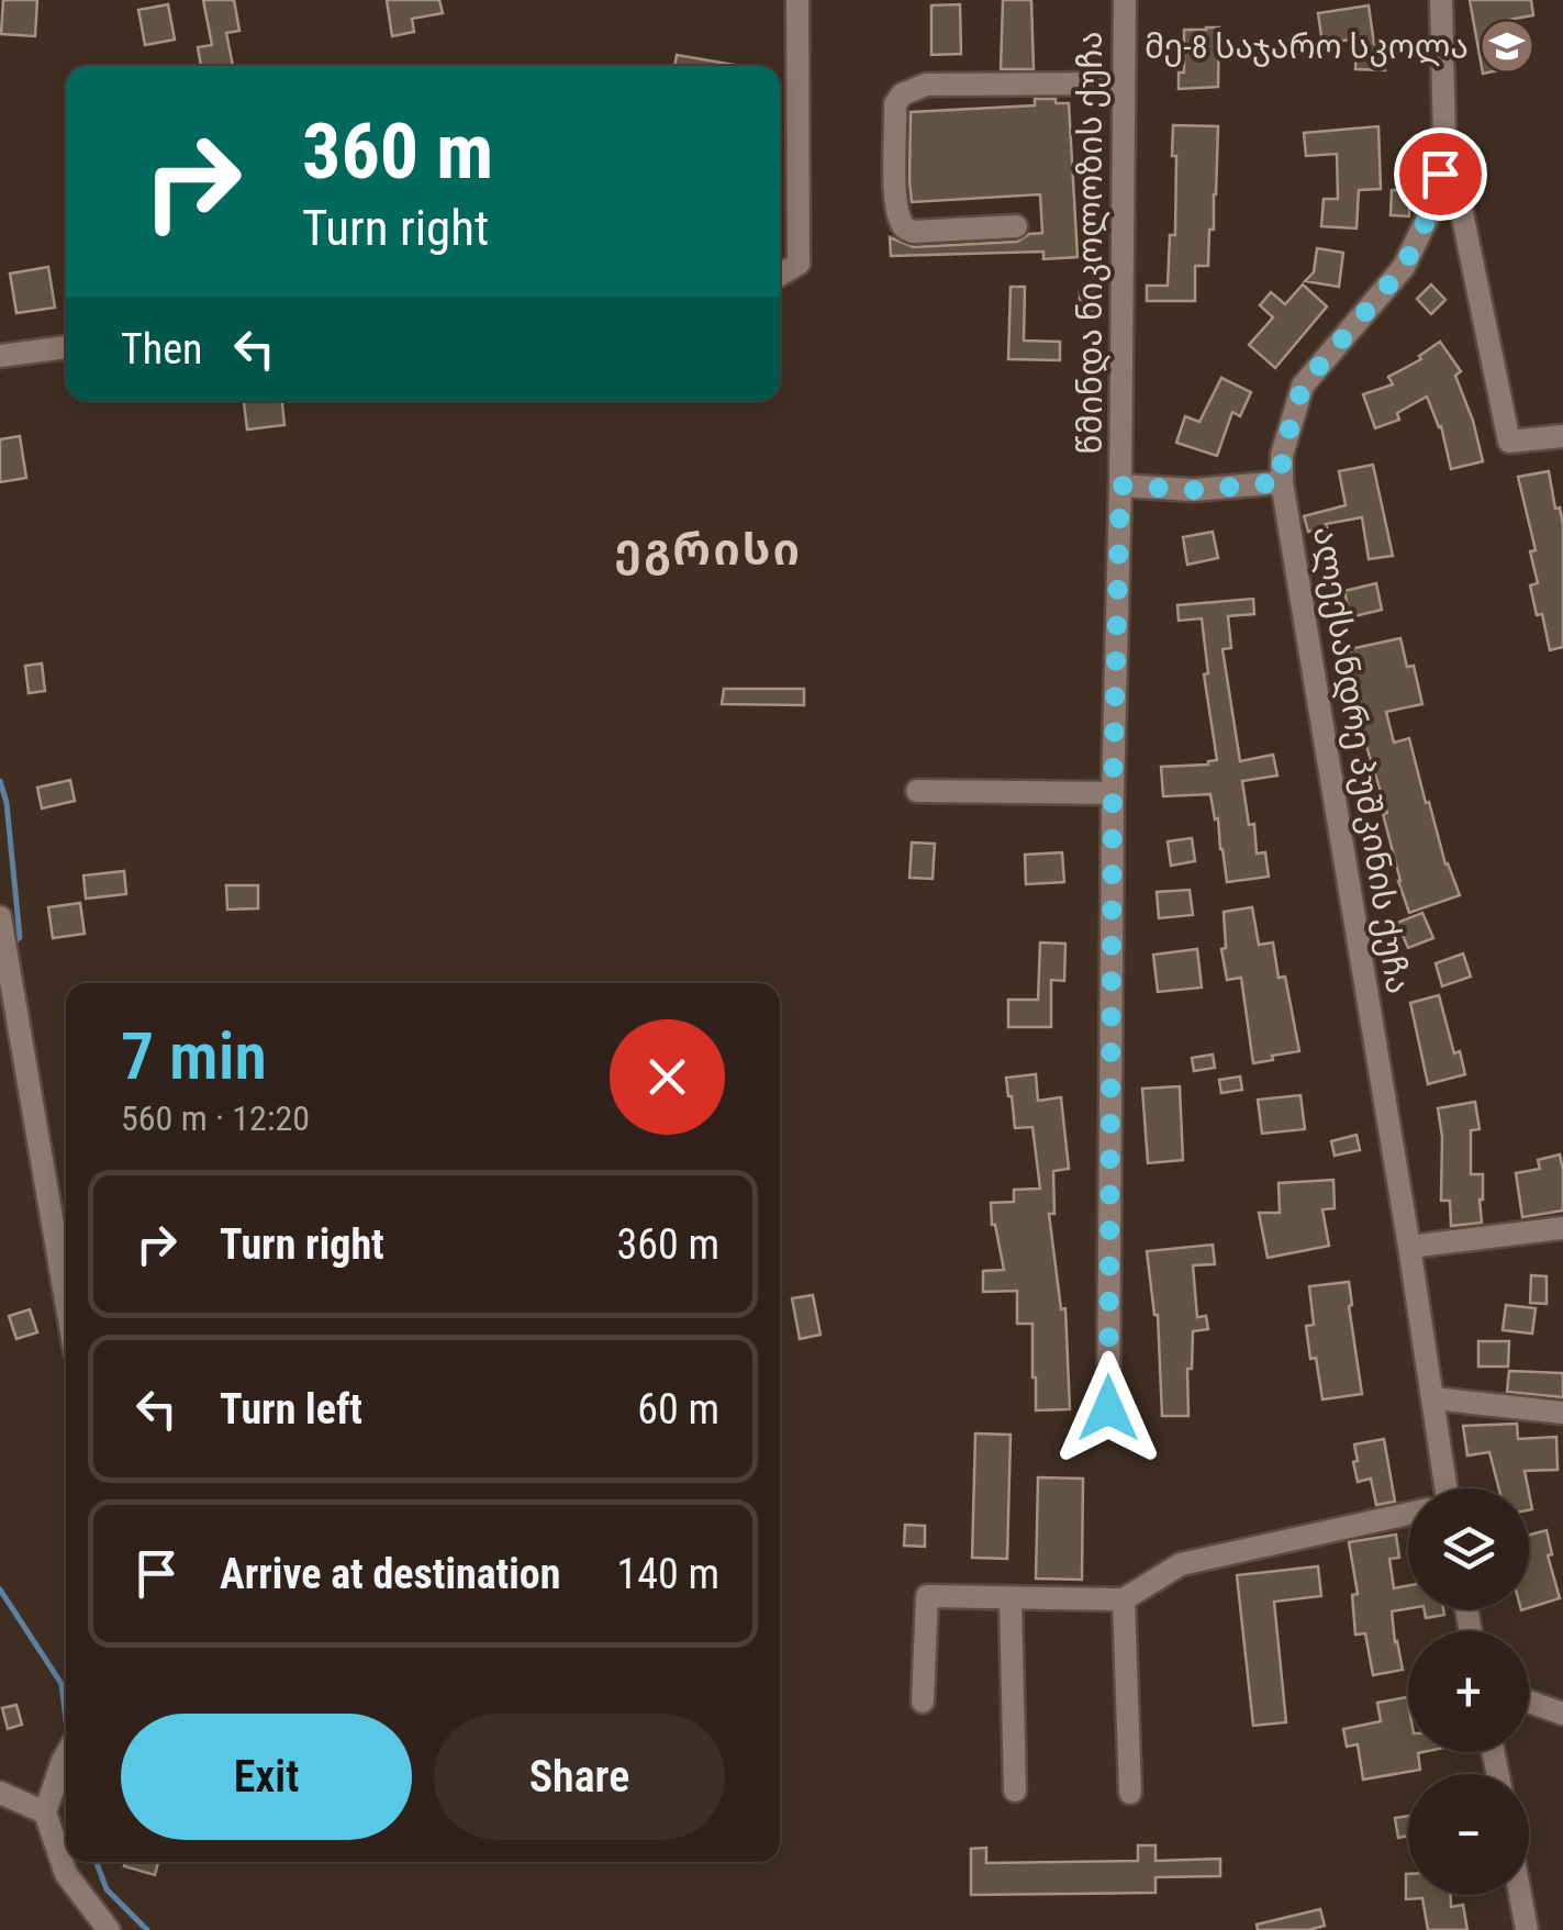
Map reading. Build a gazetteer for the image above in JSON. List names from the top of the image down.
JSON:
{
  "streets": {
    "street": ["წმინდა ნიკოლოზის ქუჩა", "ალექსანდრე პუშკინის ქუჩა"]
  },
  "districts": ["ეგრისი"],
  "places": {
    "school or university": ["მე-8 საჯარო სკოლა"]
  },
  "page": {
    "turn": ["360 m", "Turn right"],
    "then": "Then",
    "heading": ["7 min", "560 m · 12:20"],
    "list": [
      {
        "name": "Turn right",
        "value": "360 m"
      },
      {
        "name": "Turn left",
        "value": "60 m"
      },
      {
        "name": "Arrive at destination",
        "value": "140 m"
      }
    ],
    "map_buttons": ["+", "−"],
    "buttons": ["Exit", "Share"]
  }
}
